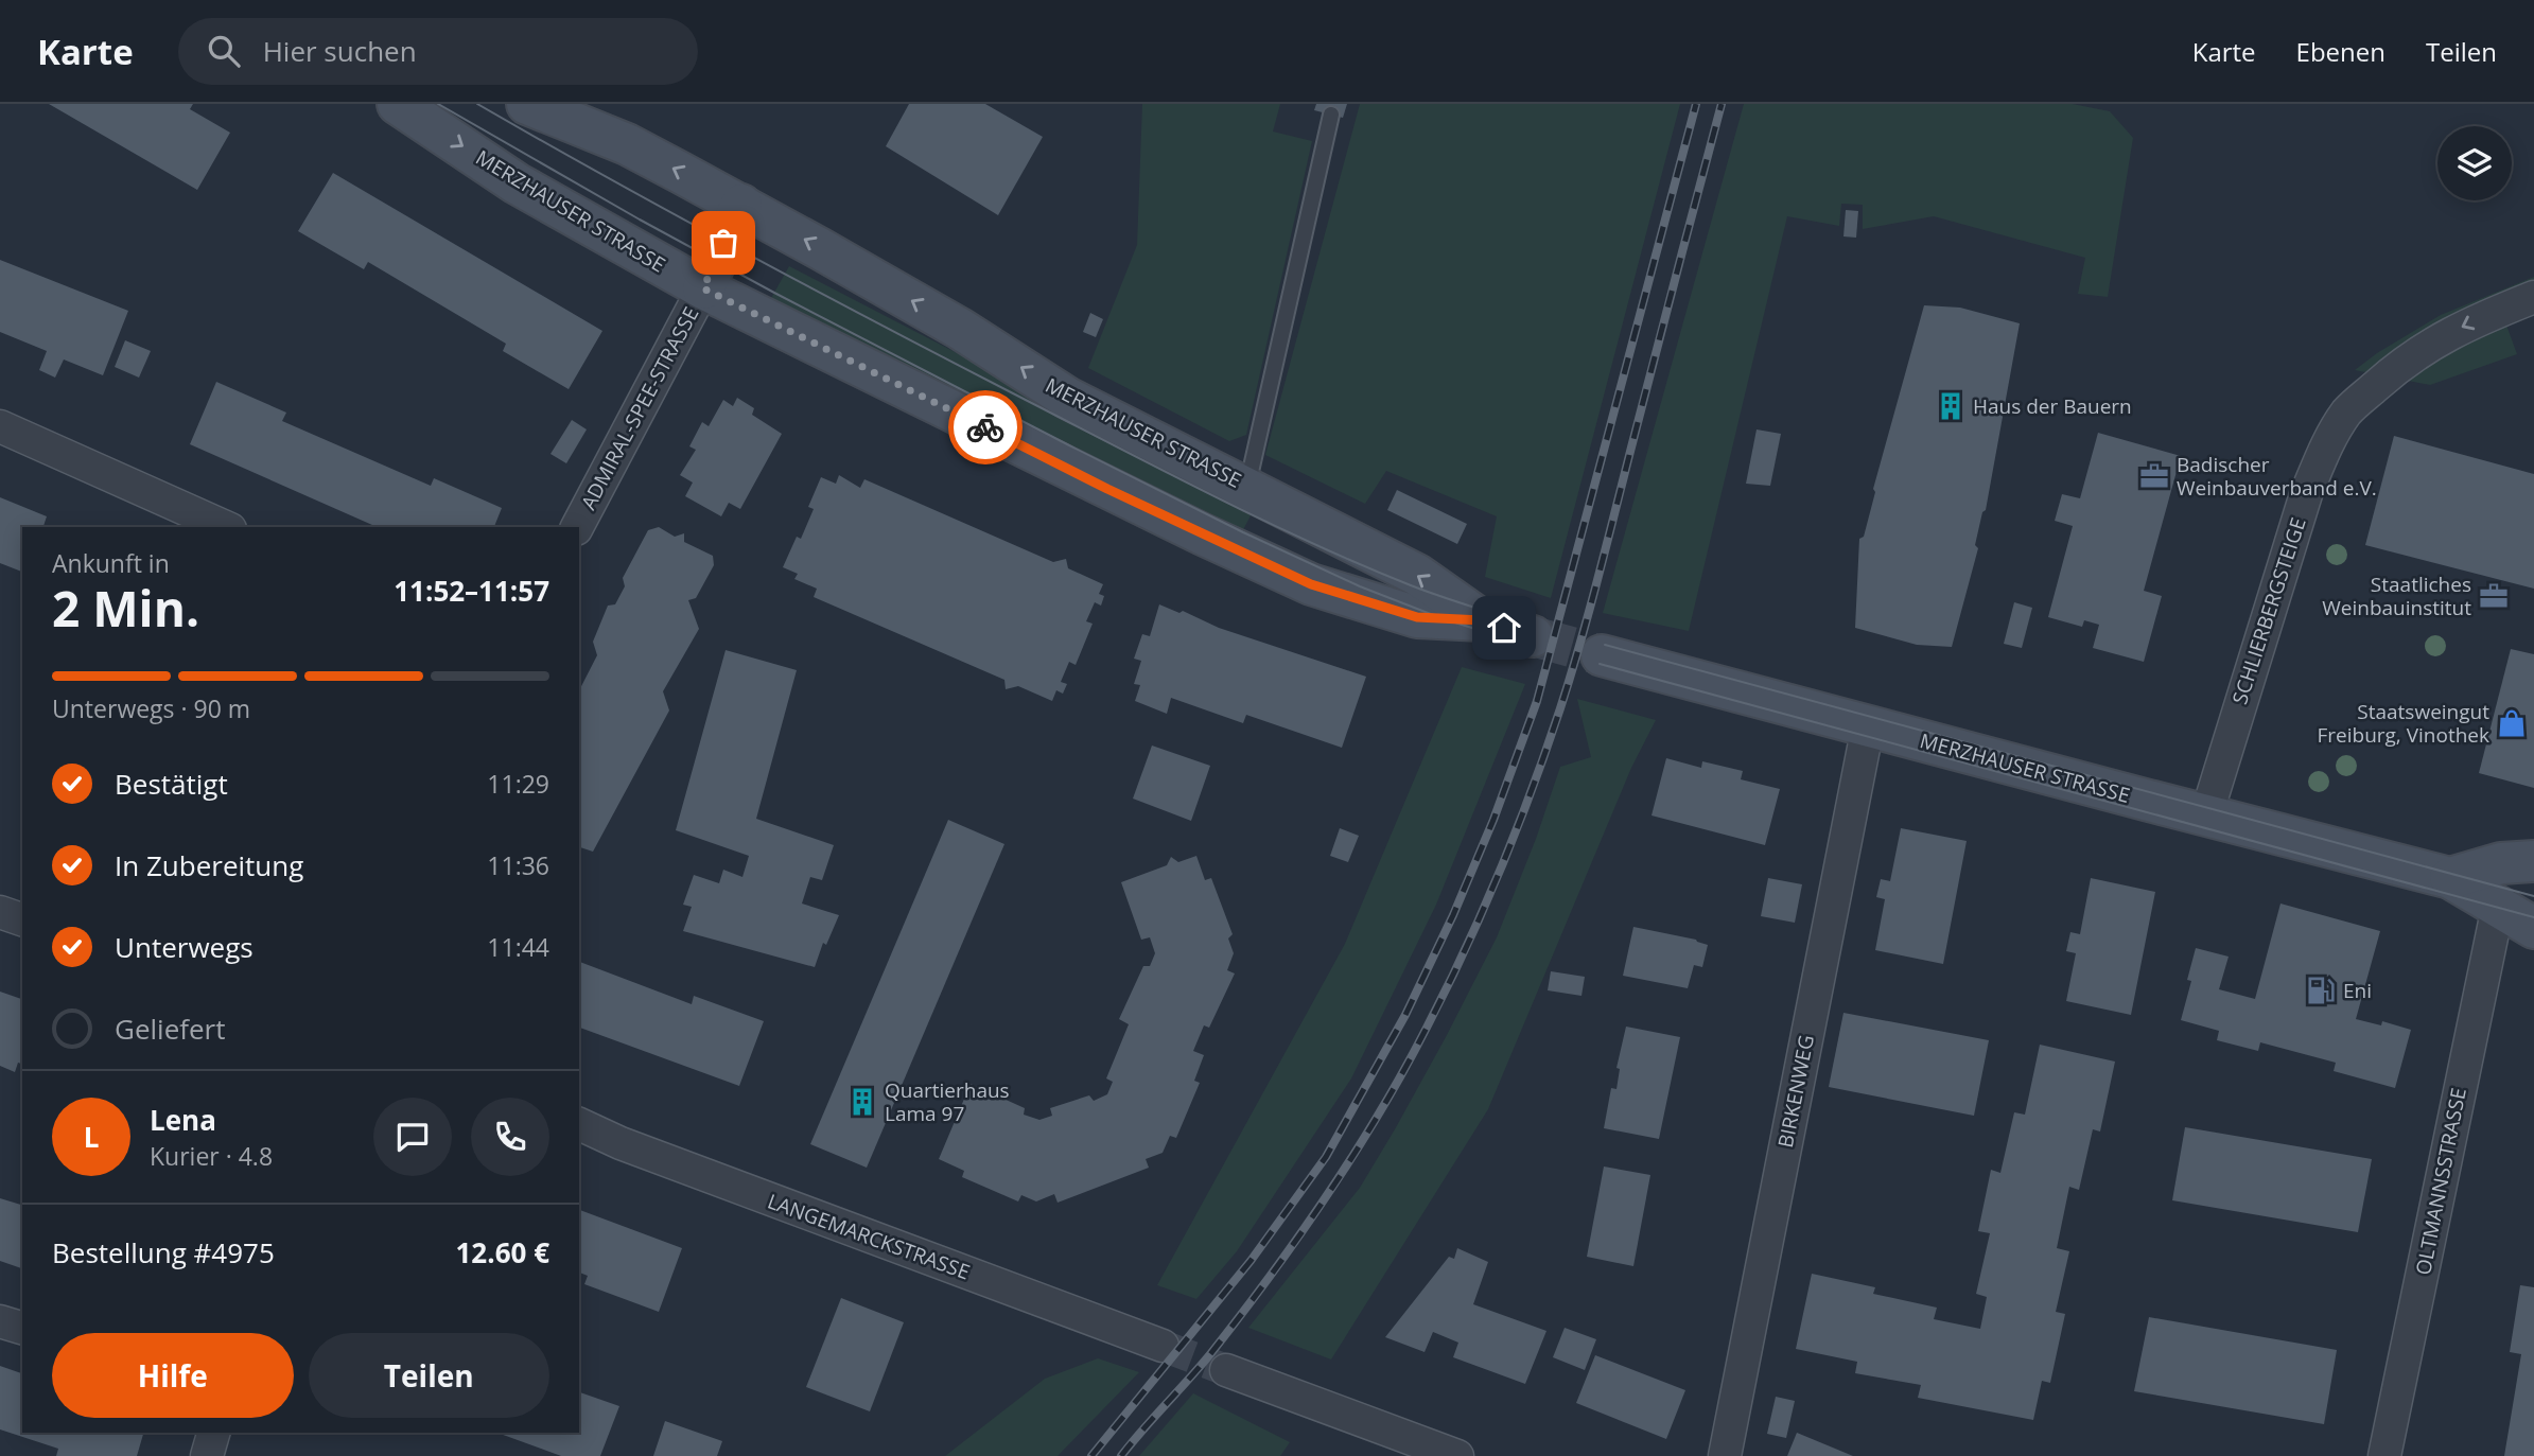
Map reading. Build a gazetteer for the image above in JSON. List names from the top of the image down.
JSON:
{
  "streets": {
    "main road": ["MERZHAUSER STRASSE"],
    "street": [
      "ADMIRAL-SPEE-STRASSE",
      "SCHLIERBERGSTEIGE",
      "BIRKENWEG",
      "OLTMANNSSTRASSE",
      "LANGEMARCKSTRASSE"
    ]
  },
  "crossings": [
    ["MERZHAUSER STRASSE", "ADMIRAL-SPEE-STRASSE"],
    ["MERZHAUSER STRASSE", "SCHLIERBERGSTEIGE"],
    ["MERZHAUSER STRASSE", "BIRKENWEG"],
    ["MERZHAUSER STRASSE", "OLTMANNSSTRASSE"]
  ],
  "one_way": ["SCHLIERBERGSTEIGE"],
  "places": {
    "building": ["Haus der Bauern", "Quartierhaus Lama 97"],
    "office": ["Badischer Weinbauverband e.V.", "Staatliches Weinbauinstitut"],
    "shop": ["Staatsweingut Freiburg, Vinothek"],
    "fuel station": ["Eni"]
  },
  "page": {
    "header": "Karte",
    "search": "Hier suchen",
    "nav": ["Karte", "Ebenen", "Teilen"],
    "heading": ["2 Min.", "Ankunft in", "11:52–11:57"],
    "panel": [
      "Lena",
      "Kurier · 4.8",
      "Bestellung #4975",
      "12.60 €"
    ],
    "bar": "Unterwegs · 90 m",
    "list": [
      ["Bestätigt", "11:29"],
      ["In Zubereitung", "11:36"],
      ["Unterwegs", "11:44"],
      "Geliefert"
    ],
    "round": "L",
    "buttons": ["Hilfe", "Teilen"]
  }
}
